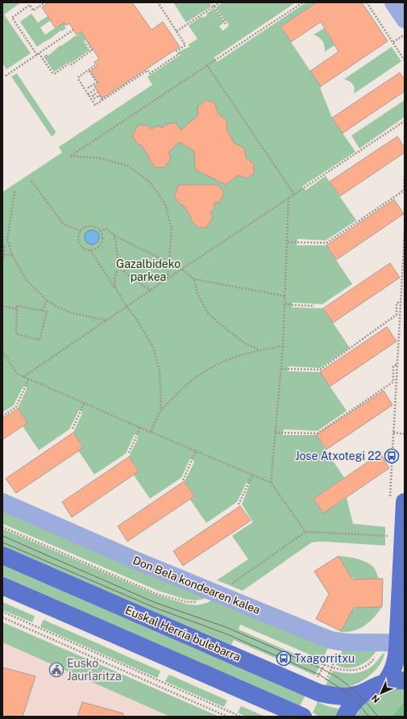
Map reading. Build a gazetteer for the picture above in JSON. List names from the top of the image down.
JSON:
{
  "streets": {
    "main road": ["Euskal Herria bulebarra"],
    "street": ["Don Bela kondearen kalea"]
  },
  "parks": ["Gazalbideko parkea"],
  "places": {
    "bus stop": ["Jose Atxotegi 22", "Txagorritxu"],
    "public building": ["Eusko Jaurlaritza"]
  },
  "north": "bottom left"
}
